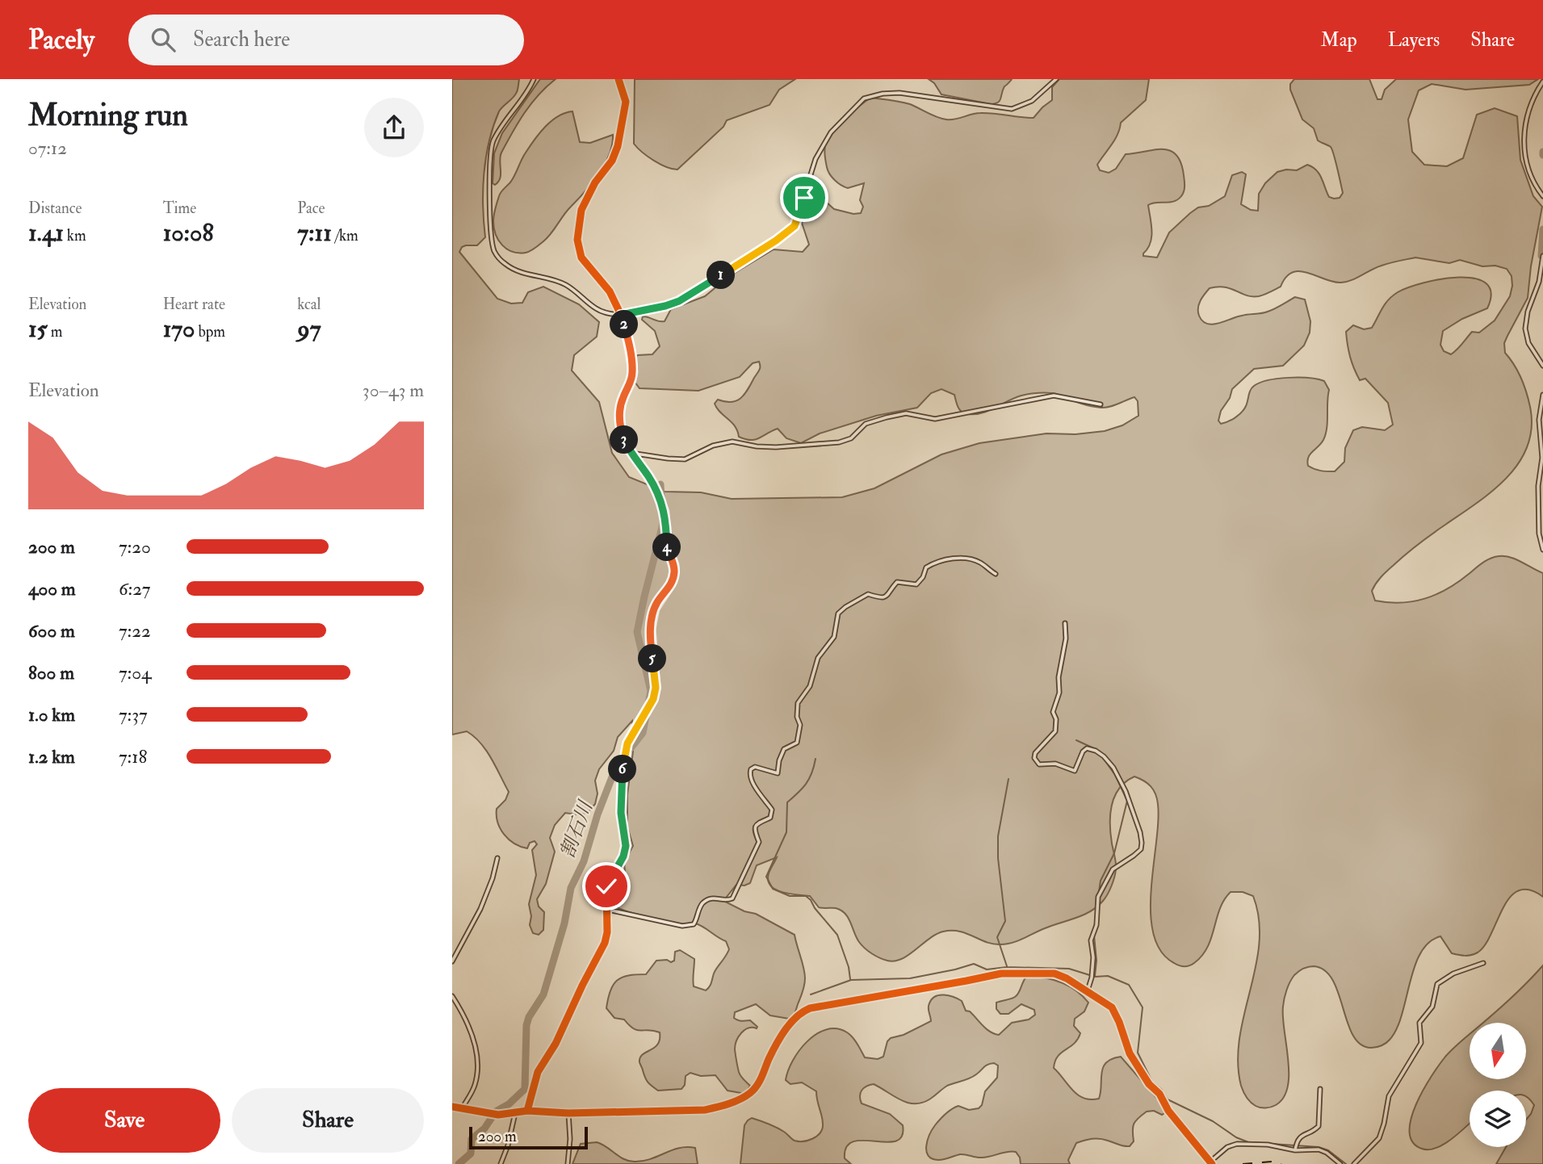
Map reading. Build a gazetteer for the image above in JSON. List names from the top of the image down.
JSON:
{
  "water": ["割石川"],
  "scale_bar": "200 m",
  "north": "bottom",
  "page": {
    "header": "Pacely",
    "search": "Search here",
    "nav": ["Map", "Layers", "Share"],
    "heading": ["Morning run", "07:12"],
    "stats": [
      ["Distance", "1.41 km"],
      ["Time", "10:08"],
      ["Pace", "7:11 /km"],
      ["Elevation", "15 m"],
      ["Heart rate", "170 bpm"],
      ["kcal", "97"]
    ],
    "pins": [
      "1",
      "2",
      "3",
      "4",
      "5",
      "6"
    ],
    "chart": ["Elevation", "30–43 m"],
    "list": [
      {
        "name": "200 m",
        "note": "7:20"
      },
      {
        "name": "400 m",
        "note": "6:27"
      },
      {
        "name": "600 m",
        "note": "7:22"
      },
      {
        "name": "800 m",
        "note": "7:04"
      },
      {
        "name": "1.0 km",
        "note": "7:37"
      },
      {
        "name": "1.2 km",
        "note": "7:18"
      }
    ],
    "buttons": ["Save", "Share"],
    "scale": "200 m"
  }
}
